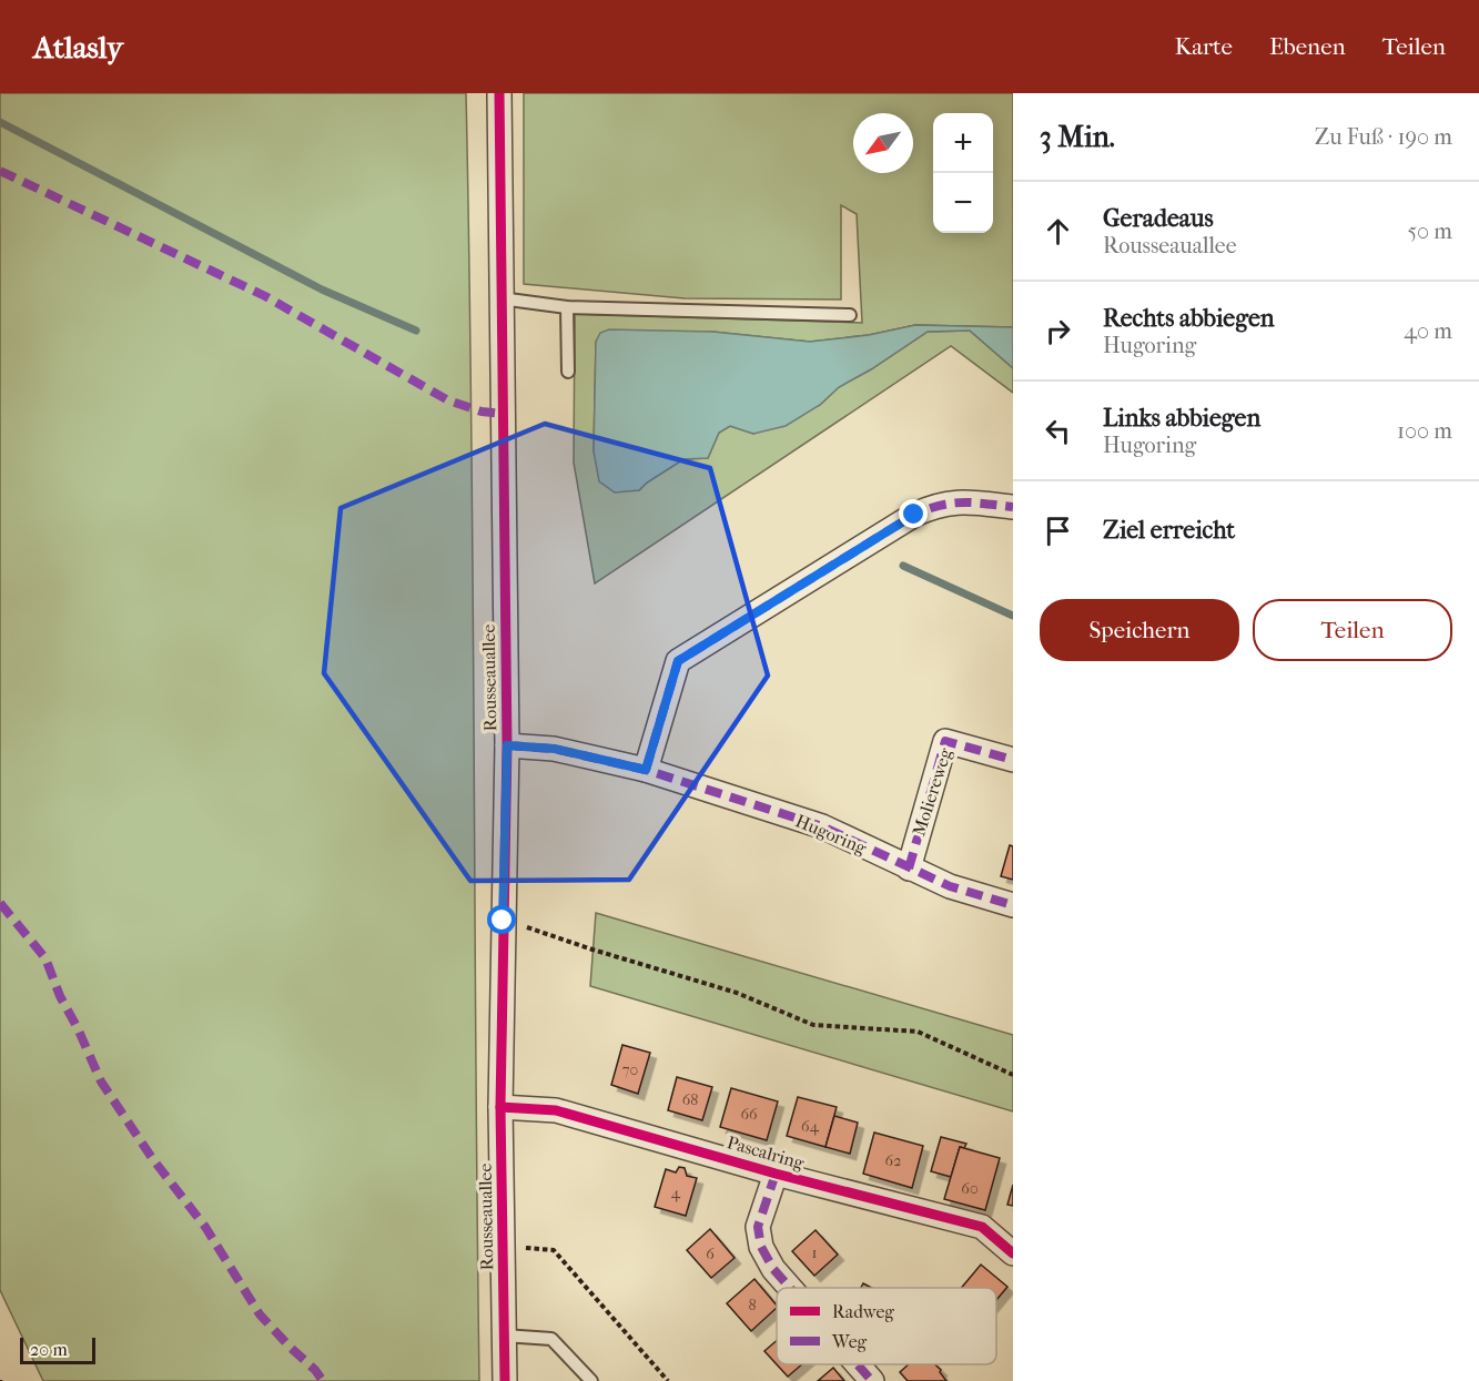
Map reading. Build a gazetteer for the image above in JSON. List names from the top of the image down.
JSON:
{
  "streets": {
    "street": [
      "Rousseauallee",
      "Moliereweg",
      "Hugoring",
      "Pascalring"
    ]
  },
  "crossings": [
    ["Rousseauallee", "Hugoring"],
    ["Rousseauallee", "Pascalring"],
    ["Moliereweg", "Hugoring"]
  ],
  "house_numbers": [
    "70",
    "68",
    "66",
    "64",
    "62",
    "60",
    "4",
    "1",
    "6",
    "8"
  ],
  "legend": ["Radweg", "Weg"],
  "scale_bar": "20 m",
  "north": "bottom left",
  "page": {
    "header": "Atlasly",
    "nav": ["Karte", "Ebenen", "Teilen"],
    "heading": ["3 Min.", "Zu Fuß · 190 m"],
    "map_buttons": ["+", "−"],
    "list": [
      ["Geradeaus", "Rousseauallee", "50 m"],
      ["Rechts abbiegen", "Hugoring", "40 m"],
      ["Links abbiegen", "Hugoring", "100 m"],
      "Ziel erreicht"
    ],
    "buttons": ["Speichern", "Teilen"],
    "scale": "20 m"
  }
}
